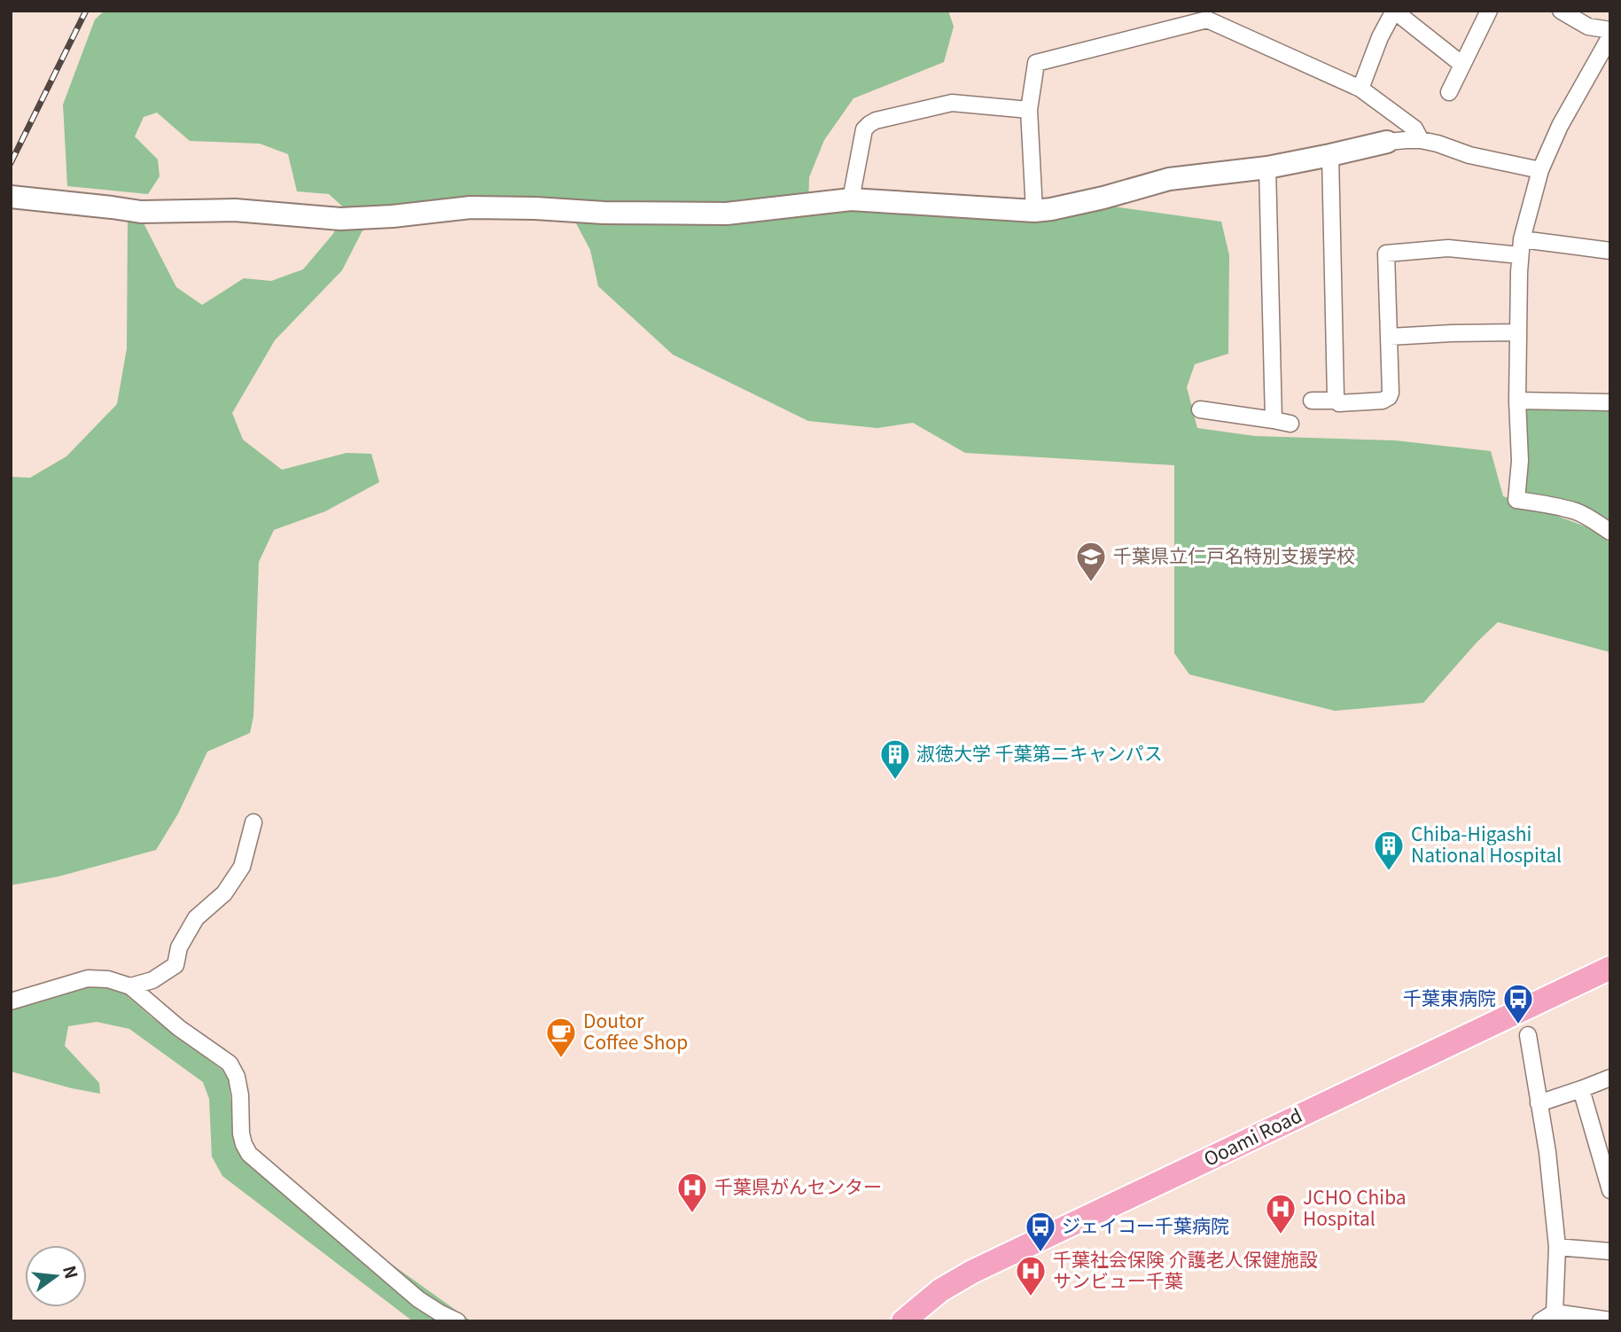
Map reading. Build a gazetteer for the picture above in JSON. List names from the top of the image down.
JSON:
{
  "streets": {
    "main road": ["Ooami Road"]
  },
  "places": {
    "school or university": ["千葉県立仁戸名特別支援学校"],
    "building": ["淑徳大学 千葉第ニキャンパス", "Chiba-Higashi National Hospital"],
    "bus stop": ["千葉東病院", "ジェイコー千葉病院"],
    "cafe": ["Doutor Coffee Shop"],
    "hospital": ["千葉県がんセンター", "JCHO Chiba Hospital", "千葉社会保険 介護老人保健施設 サンビュー千葉"]
  },
  "north": "right"
}
